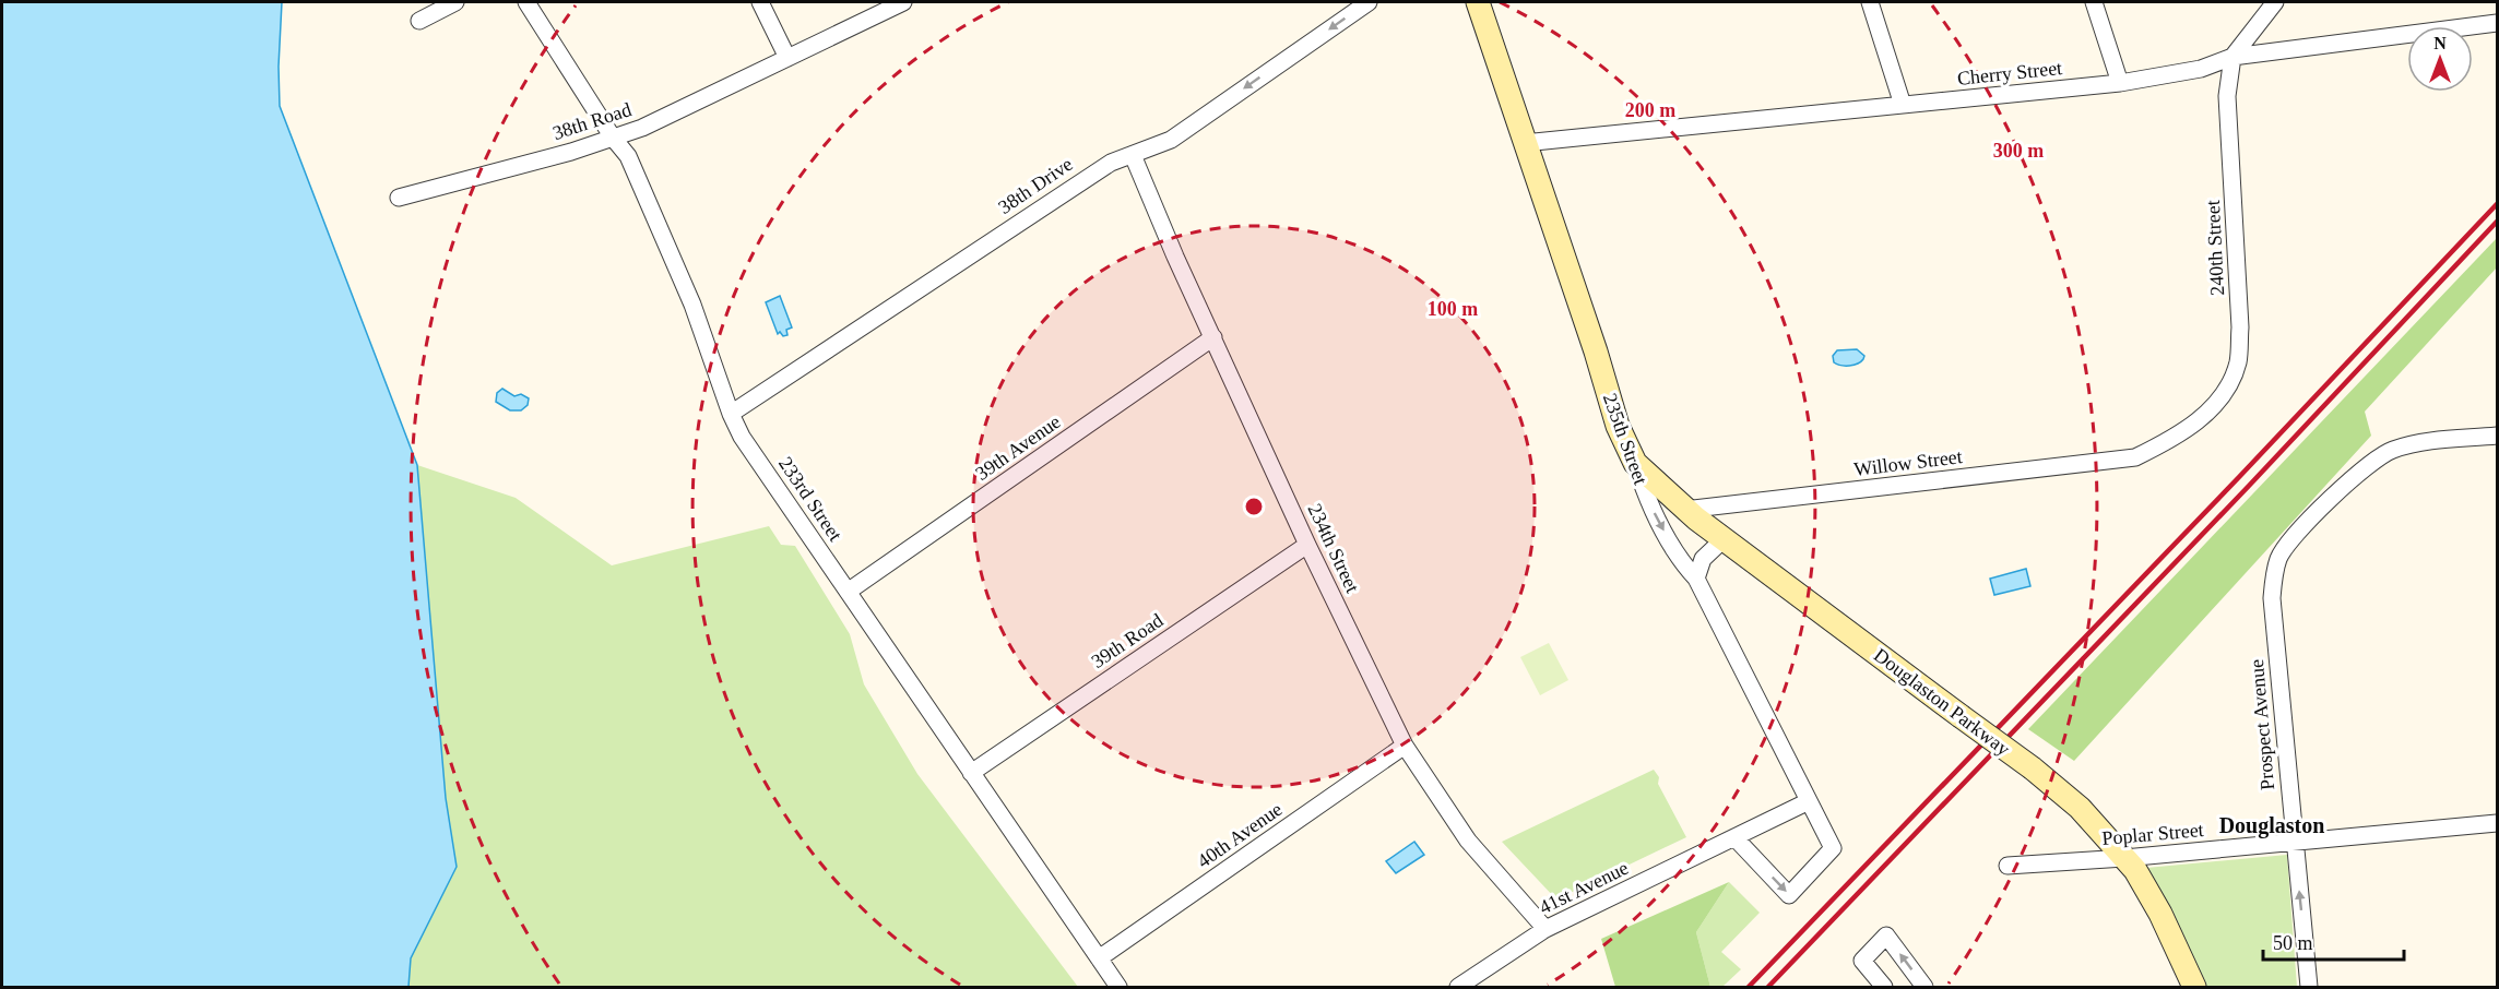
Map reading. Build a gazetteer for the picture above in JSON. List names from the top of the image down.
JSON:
{
  "streets": {
    "main road": ["235th Street", "Douglaston Parkway"],
    "street": [
      "Cherry Street",
      "38th Road",
      "38th Drive",
      "240th Street",
      "39th Avenue",
      "Willow Street",
      "233rd Street",
      "234th Street",
      "39th Road",
      "Prospect Avenue",
      "Poplar Street",
      "40th Avenue",
      "41st Avenue"
    ]
  },
  "crossings": [
    ["Cherry Street", "240th Street"],
    ["Cherry Street", "235th Street"],
    ["38th Road", "233rd Street"],
    ["38th Drive", "233rd Street"],
    ["38th Drive", "234th Street"],
    ["240th Street", "Willow Street"],
    ["235th Street", "Douglaston Parkway"],
    ["235th Street", "41st Avenue"],
    ["39th Avenue", "233rd Street"],
    ["39th Avenue", "234th Street"],
    ["Willow Street", "Douglaston Parkway"],
    ["233rd Street", "39th Road"],
    ["233rd Street", "40th Avenue"],
    ["234th Street", "39th Road"],
    ["234th Street", "40th Avenue"],
    ["234th Street", "41st Avenue"],
    ["Douglaston Parkway", "Poplar Street"],
    ["Prospect Avenue", "Poplar Street"]
  ],
  "one_way": ["38th Drive"],
  "districts": ["Douglaston"],
  "scale_bar": "50 m",
  "north": "top",
  "rings": ["200 m", "300 m", "100 m"]
}
